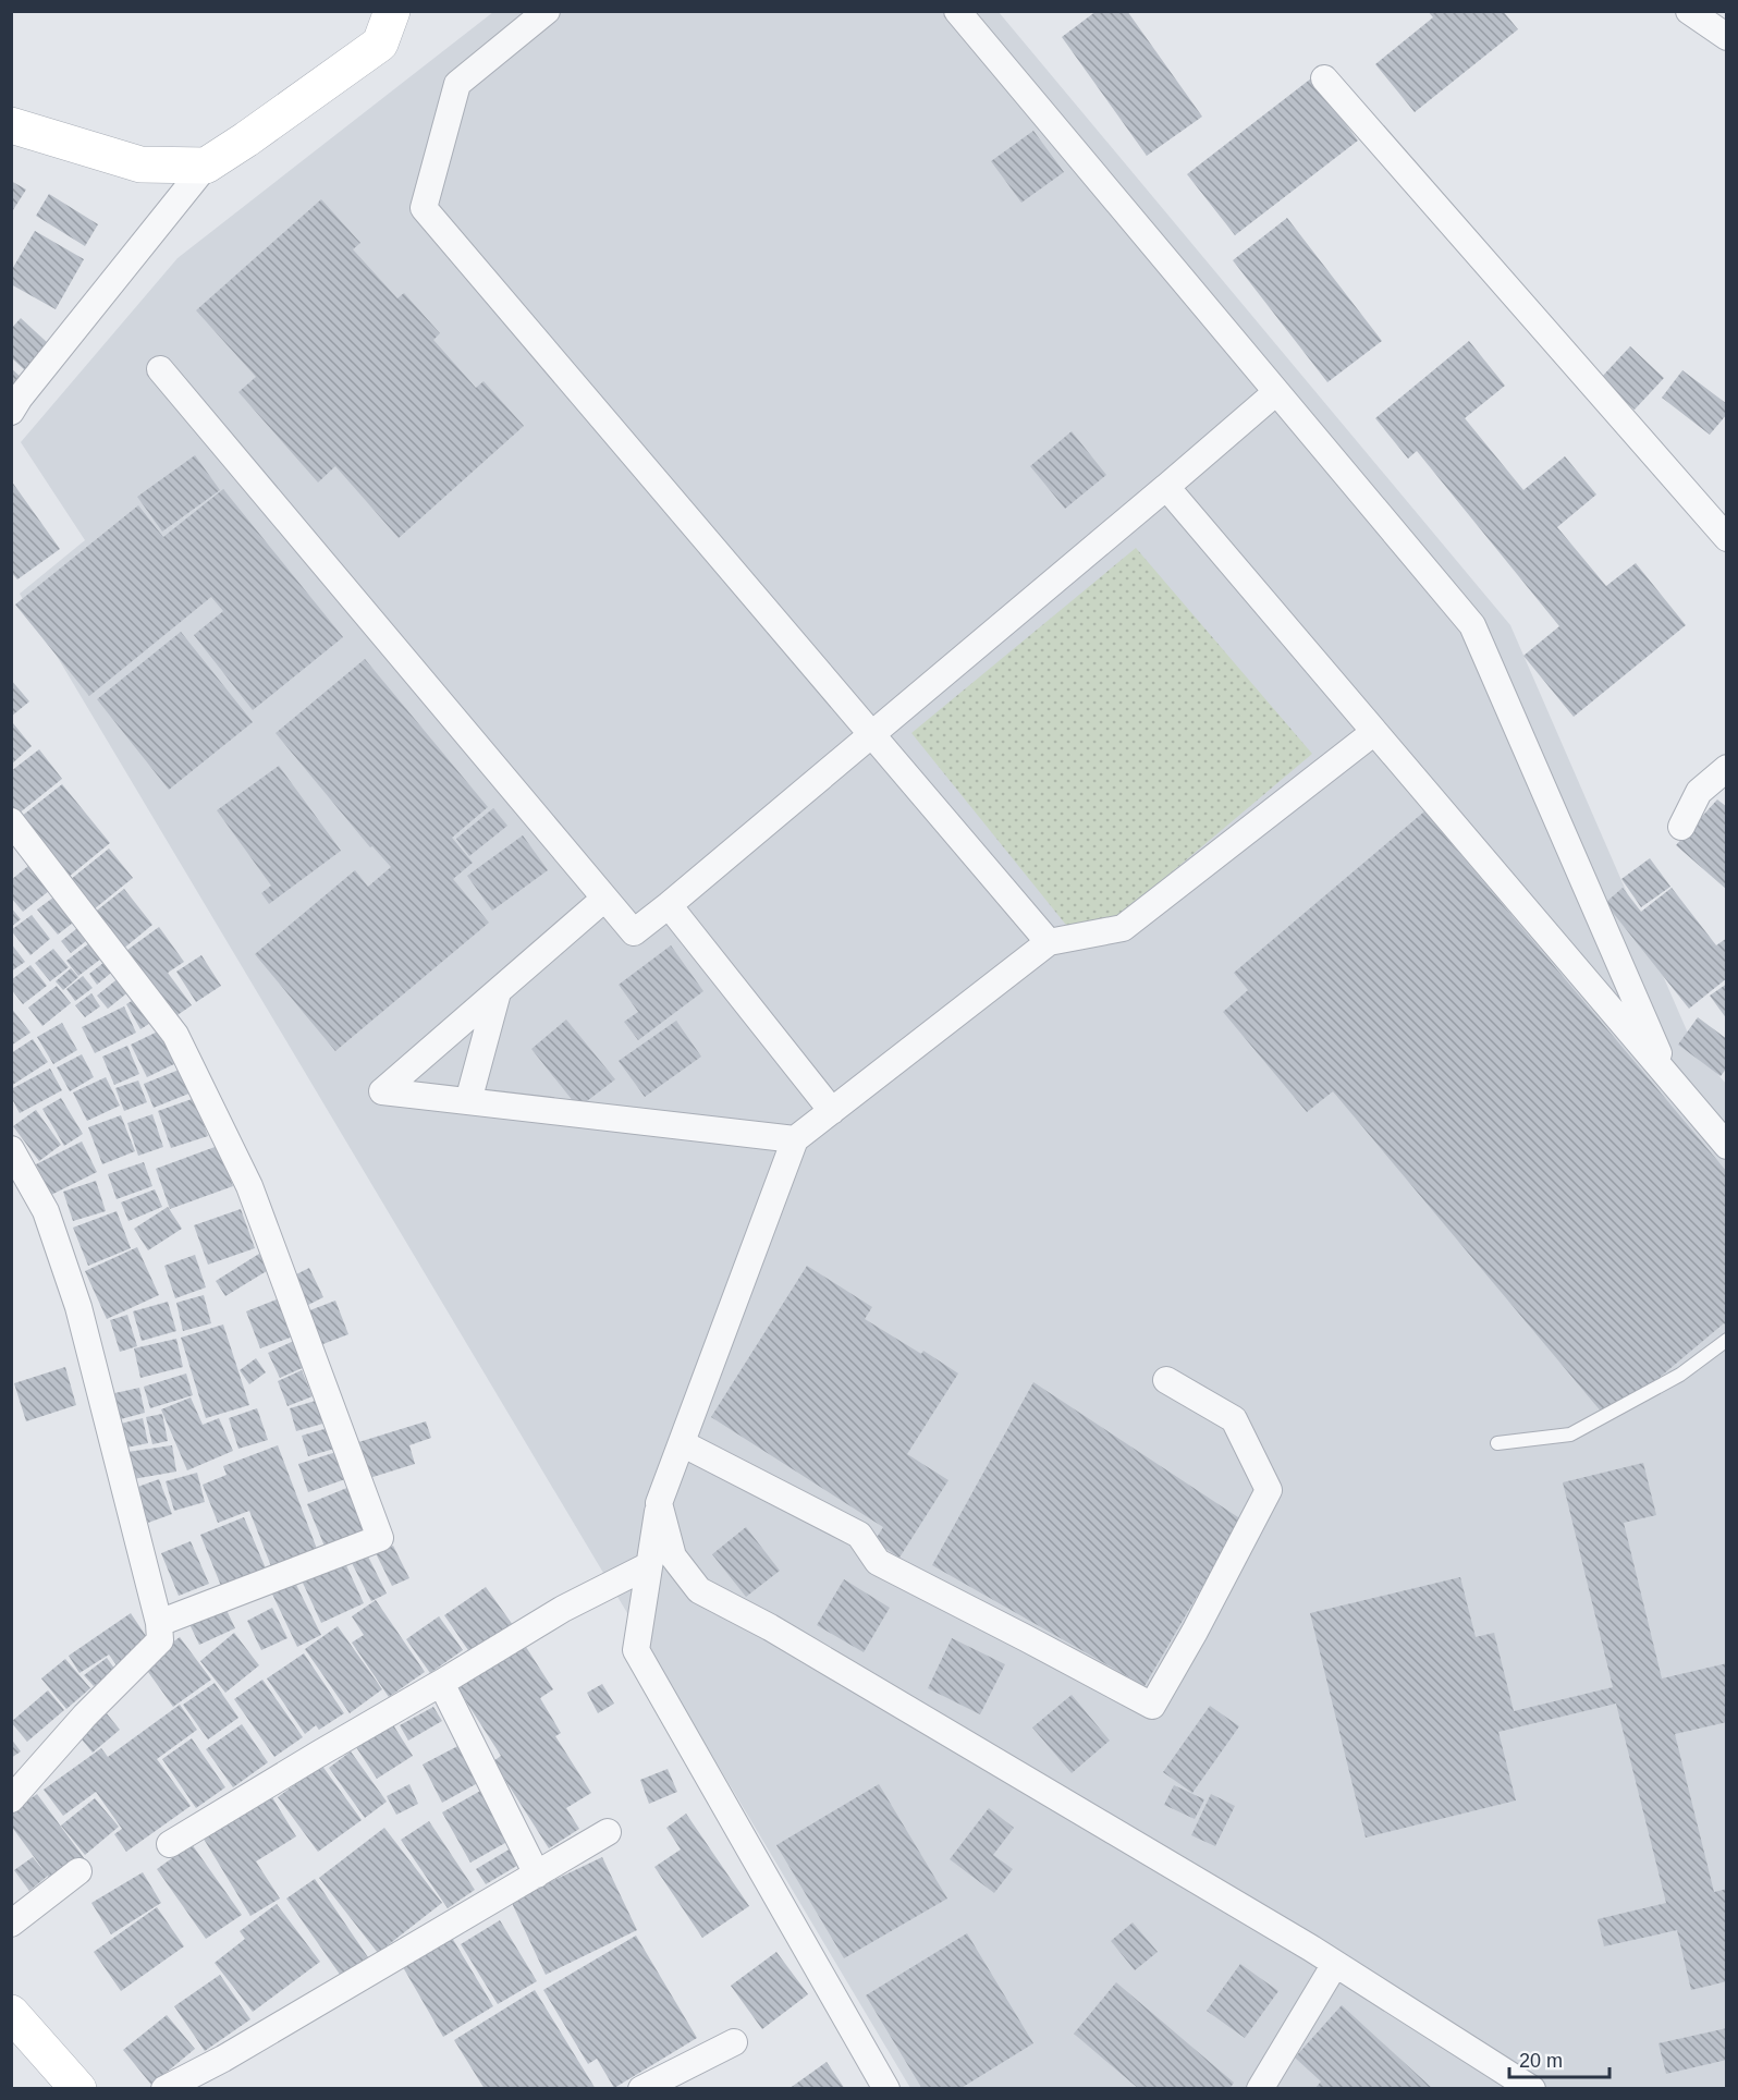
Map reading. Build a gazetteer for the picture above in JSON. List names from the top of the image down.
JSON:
{
  "scale_bar": "20 m"
}
